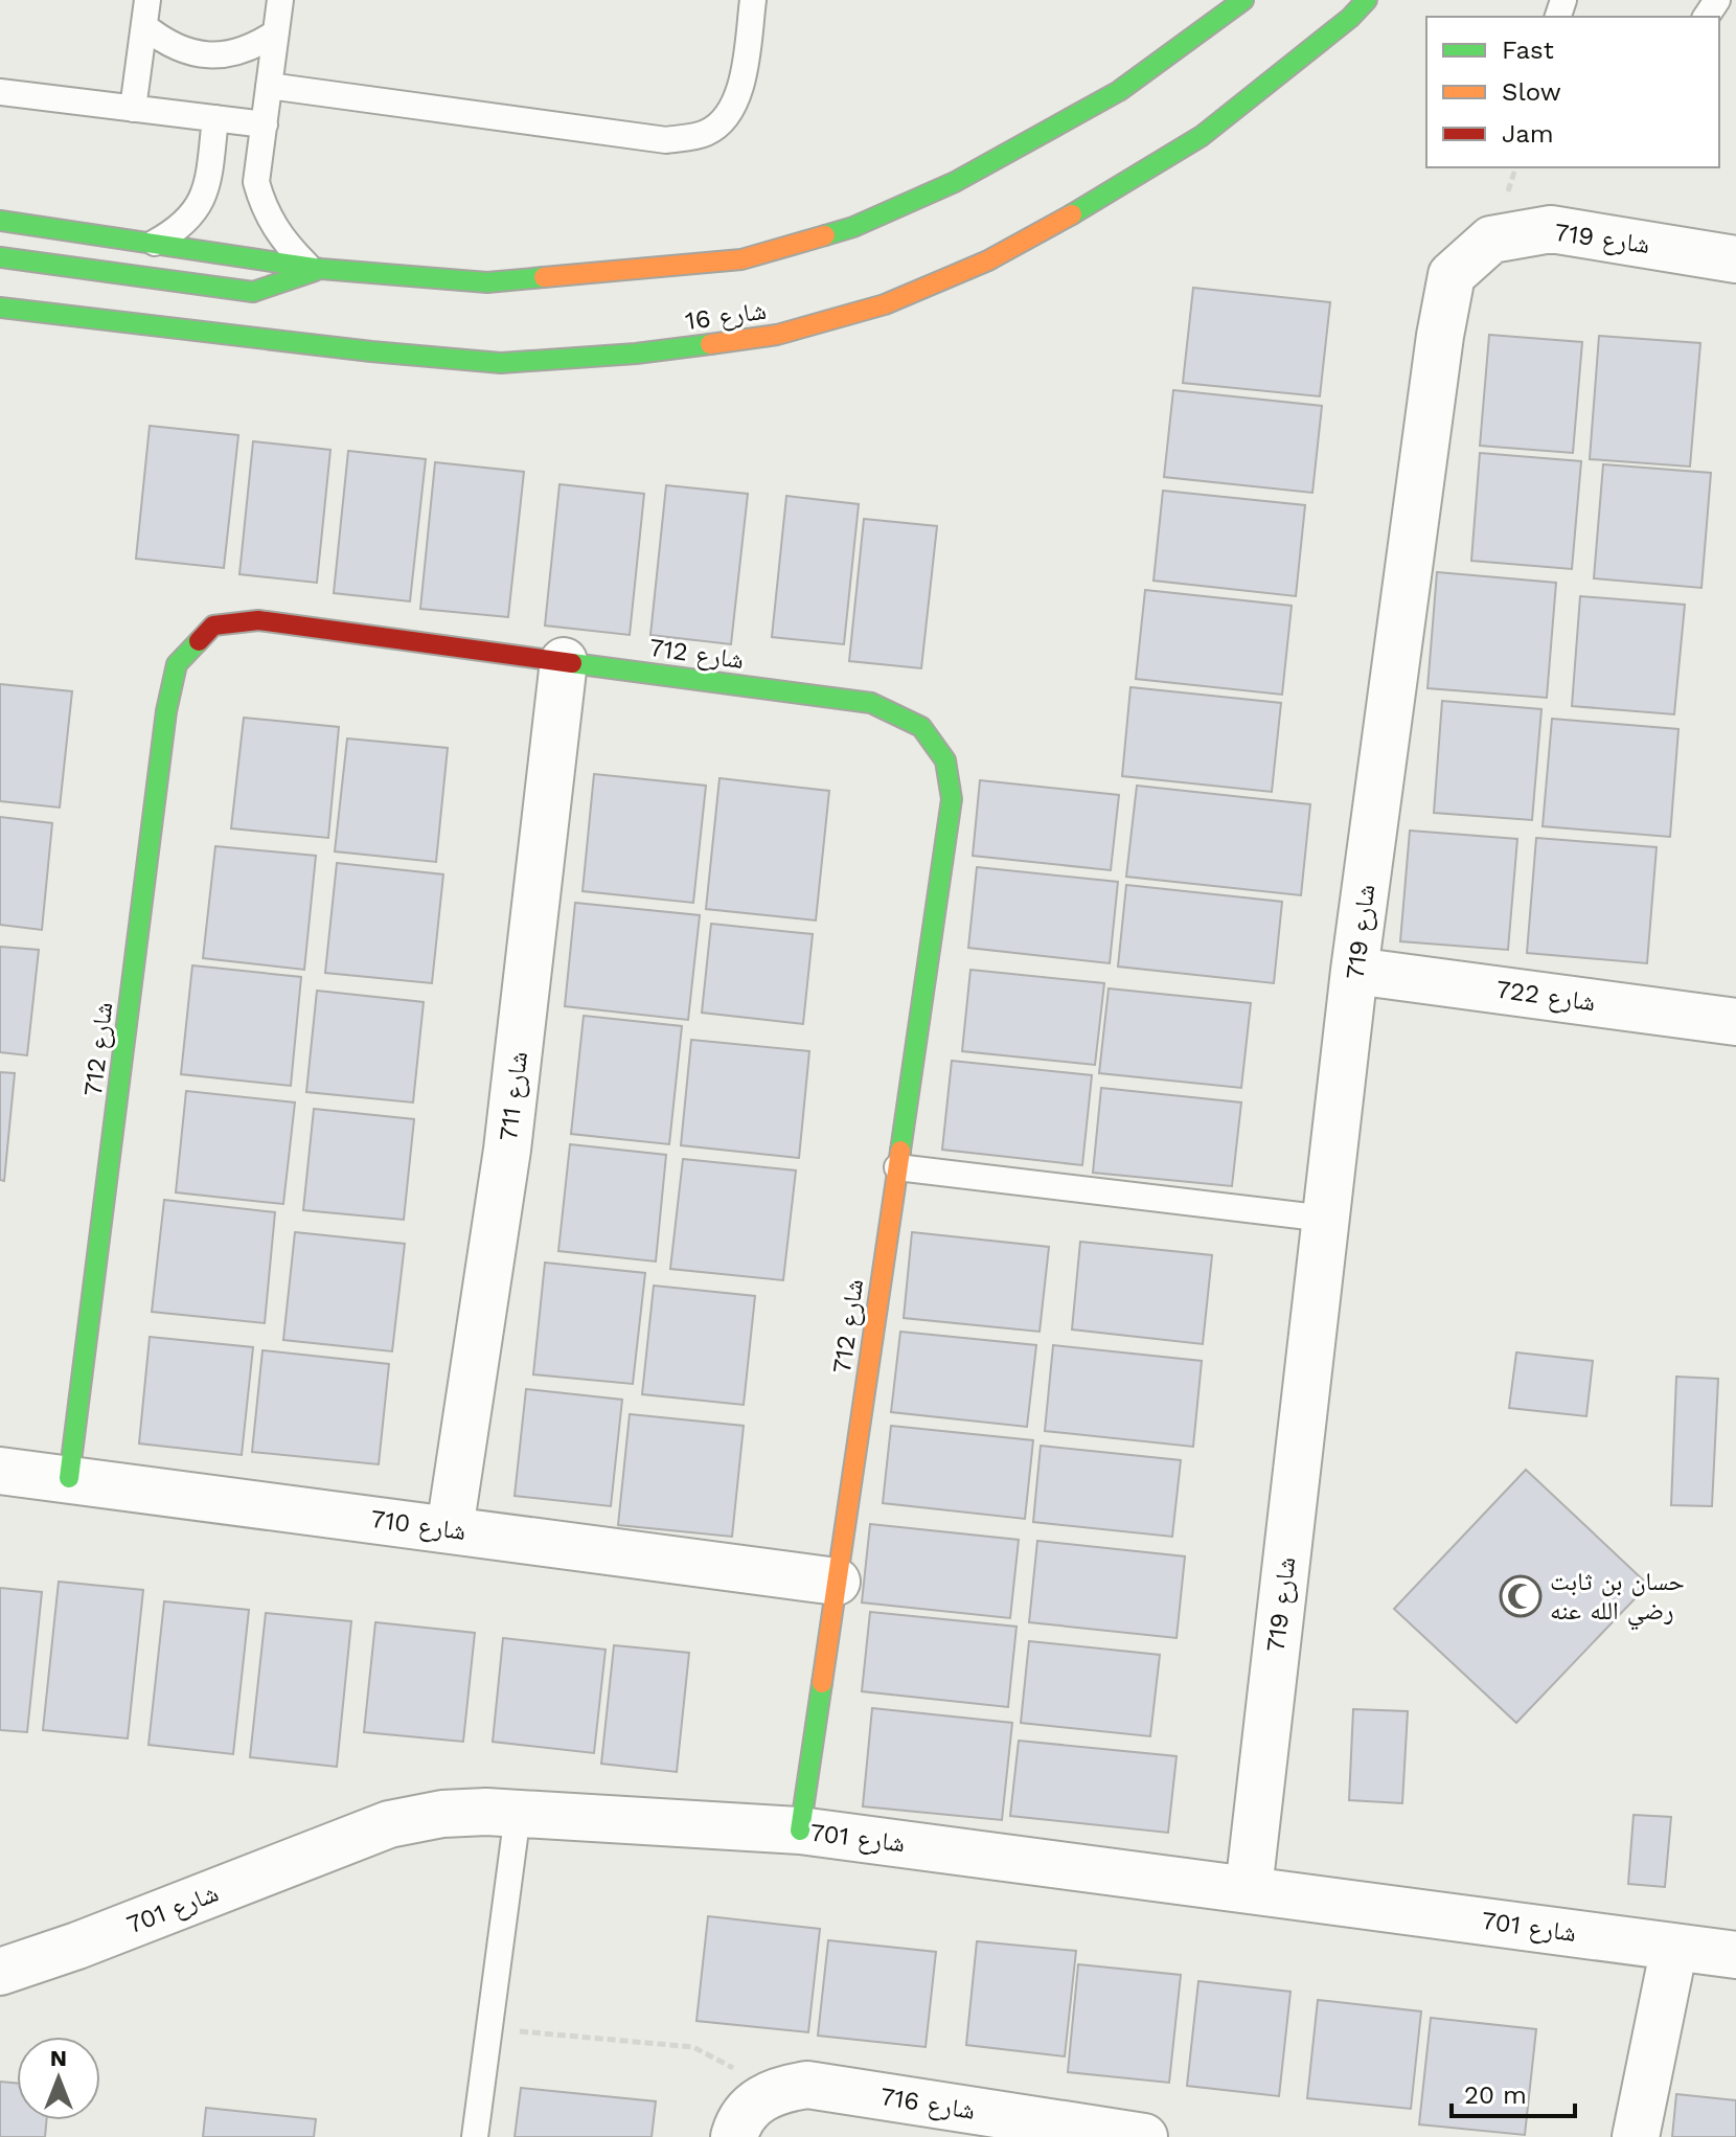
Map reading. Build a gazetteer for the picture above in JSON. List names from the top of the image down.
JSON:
{
  "streets": {
    "street": [
      "شارع 719",
      "شارع 16",
      "شارع 712",
      "شارع 722",
      "شارع 711",
      "شارع 710",
      "شارع 701",
      "شارع 716"
    ]
  },
  "crossings": [
    ["شارع 719", "شارع 722"],
    ["شارع 719", "شارع 701"],
    ["شارع 712", "شارع 711"],
    ["شارع 712", "شارع 710"],
    ["شارع 712", "شارع 701"],
    ["شارع 711", "شارع 710"]
  ],
  "places": {
    "mosque": ["حسان بن ثابت رضي الله عنه"]
  },
  "legend": ["Fast", "Slow", "Jam"],
  "scale_bar": "20 m",
  "north": "top"
}
